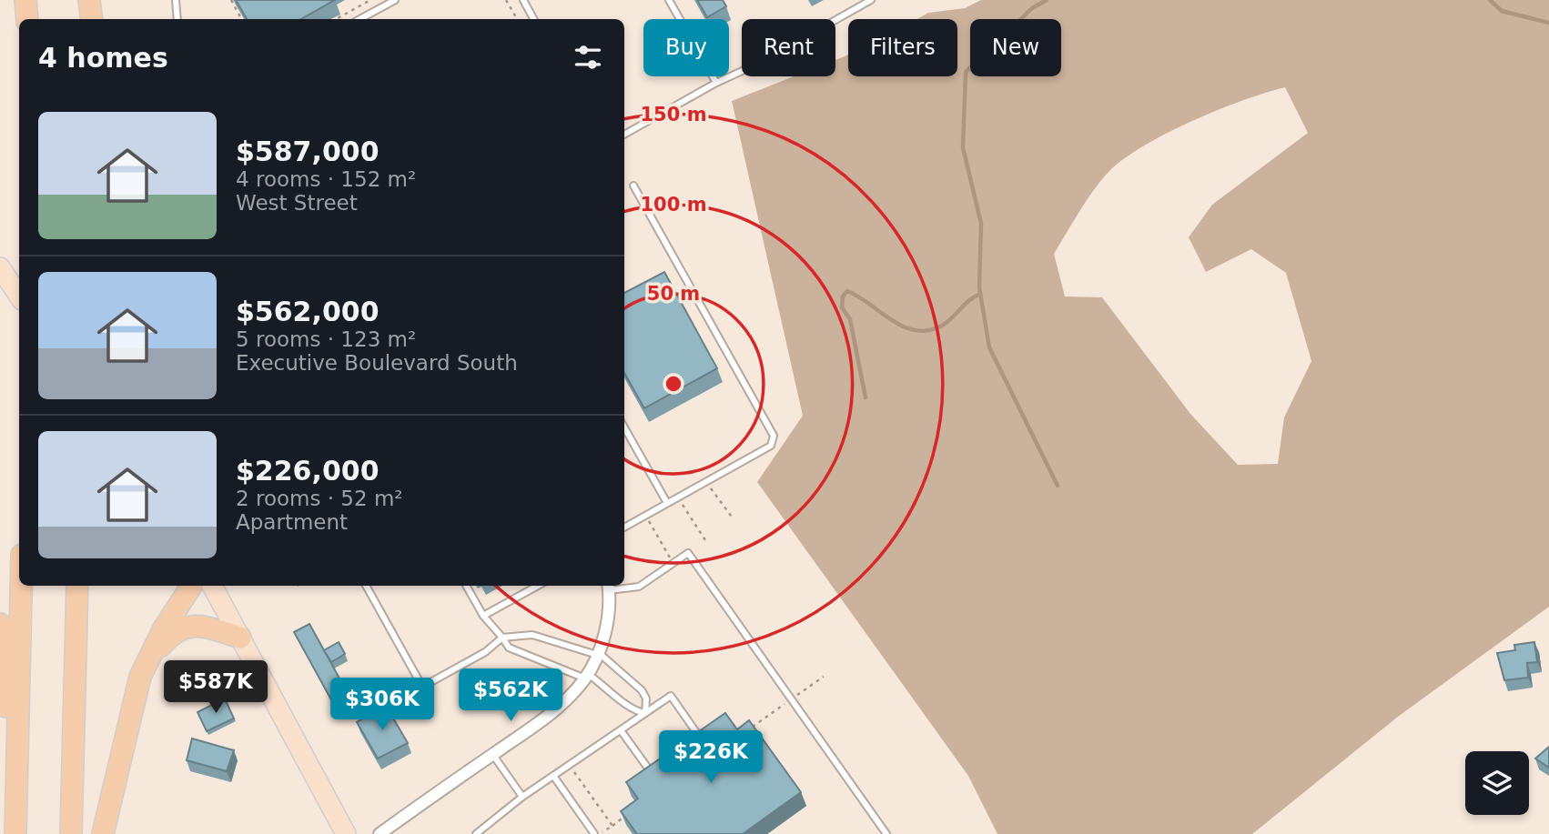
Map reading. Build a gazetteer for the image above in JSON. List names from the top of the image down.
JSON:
{
  "page": {
    "chip": [
      "Buy",
      "Rent",
      "Filters",
      "New"
    ],
    "heading": "4 homes",
    "list": [
      {
        "name": "$587,000",
        "note": "4 rooms · 152 m² · West Street"
      },
      {
        "name": "$562,000",
        "note": "5 rooms · 123 m² · Executive Boulevard South"
      },
      {
        "name": "$226,000",
        "note": "2 rooms · 52 m² · Apartment"
      }
    ],
    "price": [
      "$587K",
      "$562K",
      "$306K",
      "$226K"
    ]
  },
  "rings": ["150 m", "100 m", "50 m"]
}
